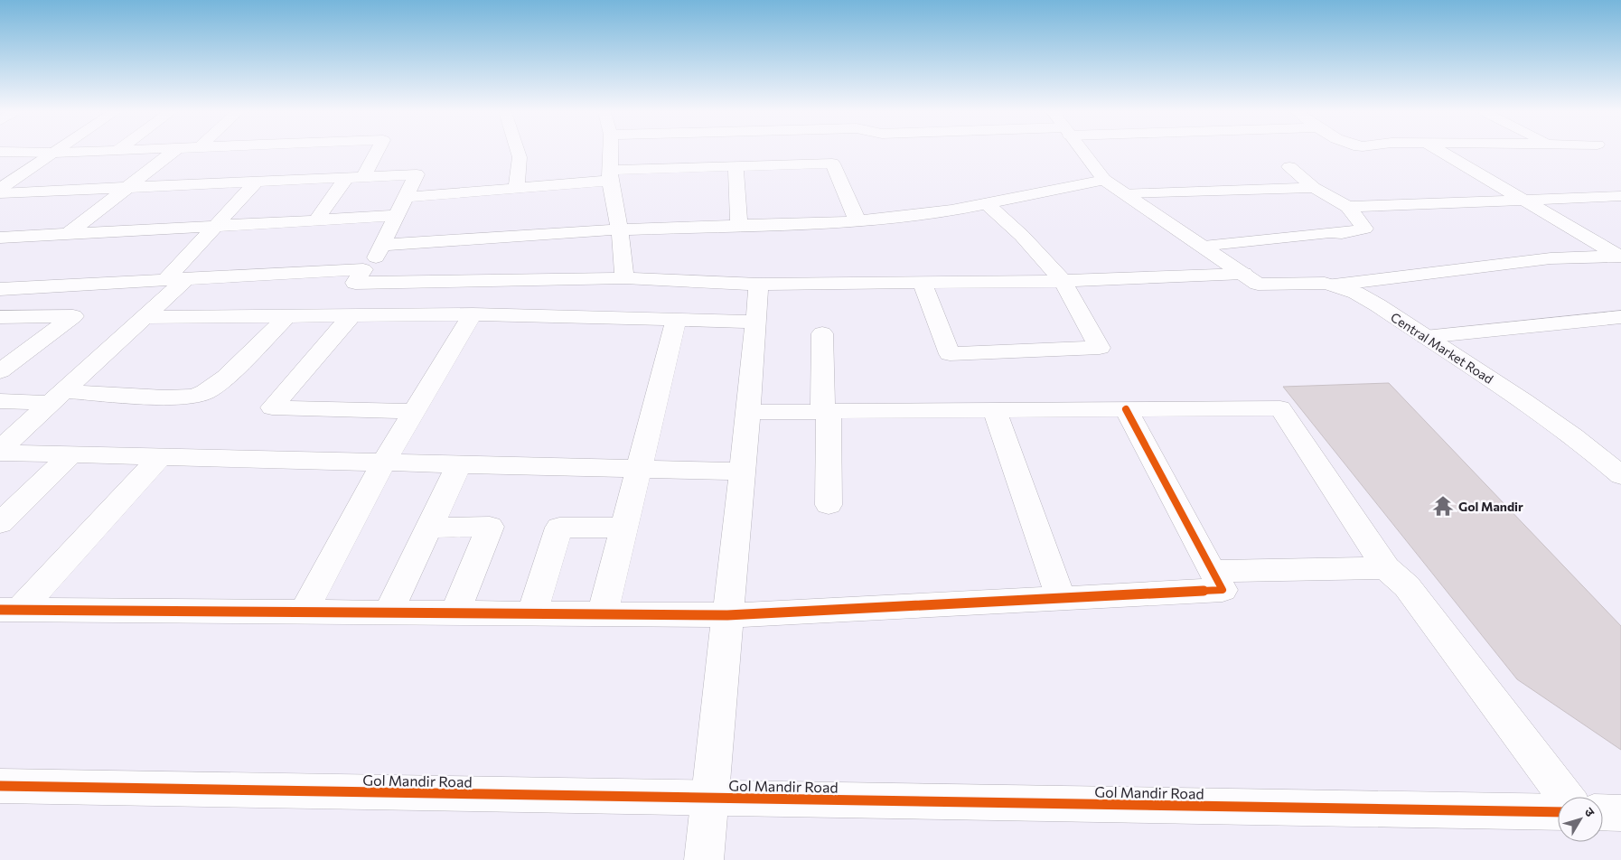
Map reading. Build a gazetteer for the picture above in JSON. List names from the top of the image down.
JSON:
{
  "streets": {
    "street": ["Central Market Road", "Gol Mandir Road"]
  },
  "places": {
    "temple": ["Gol Mandir"]
  },
  "north": "top right"
}
